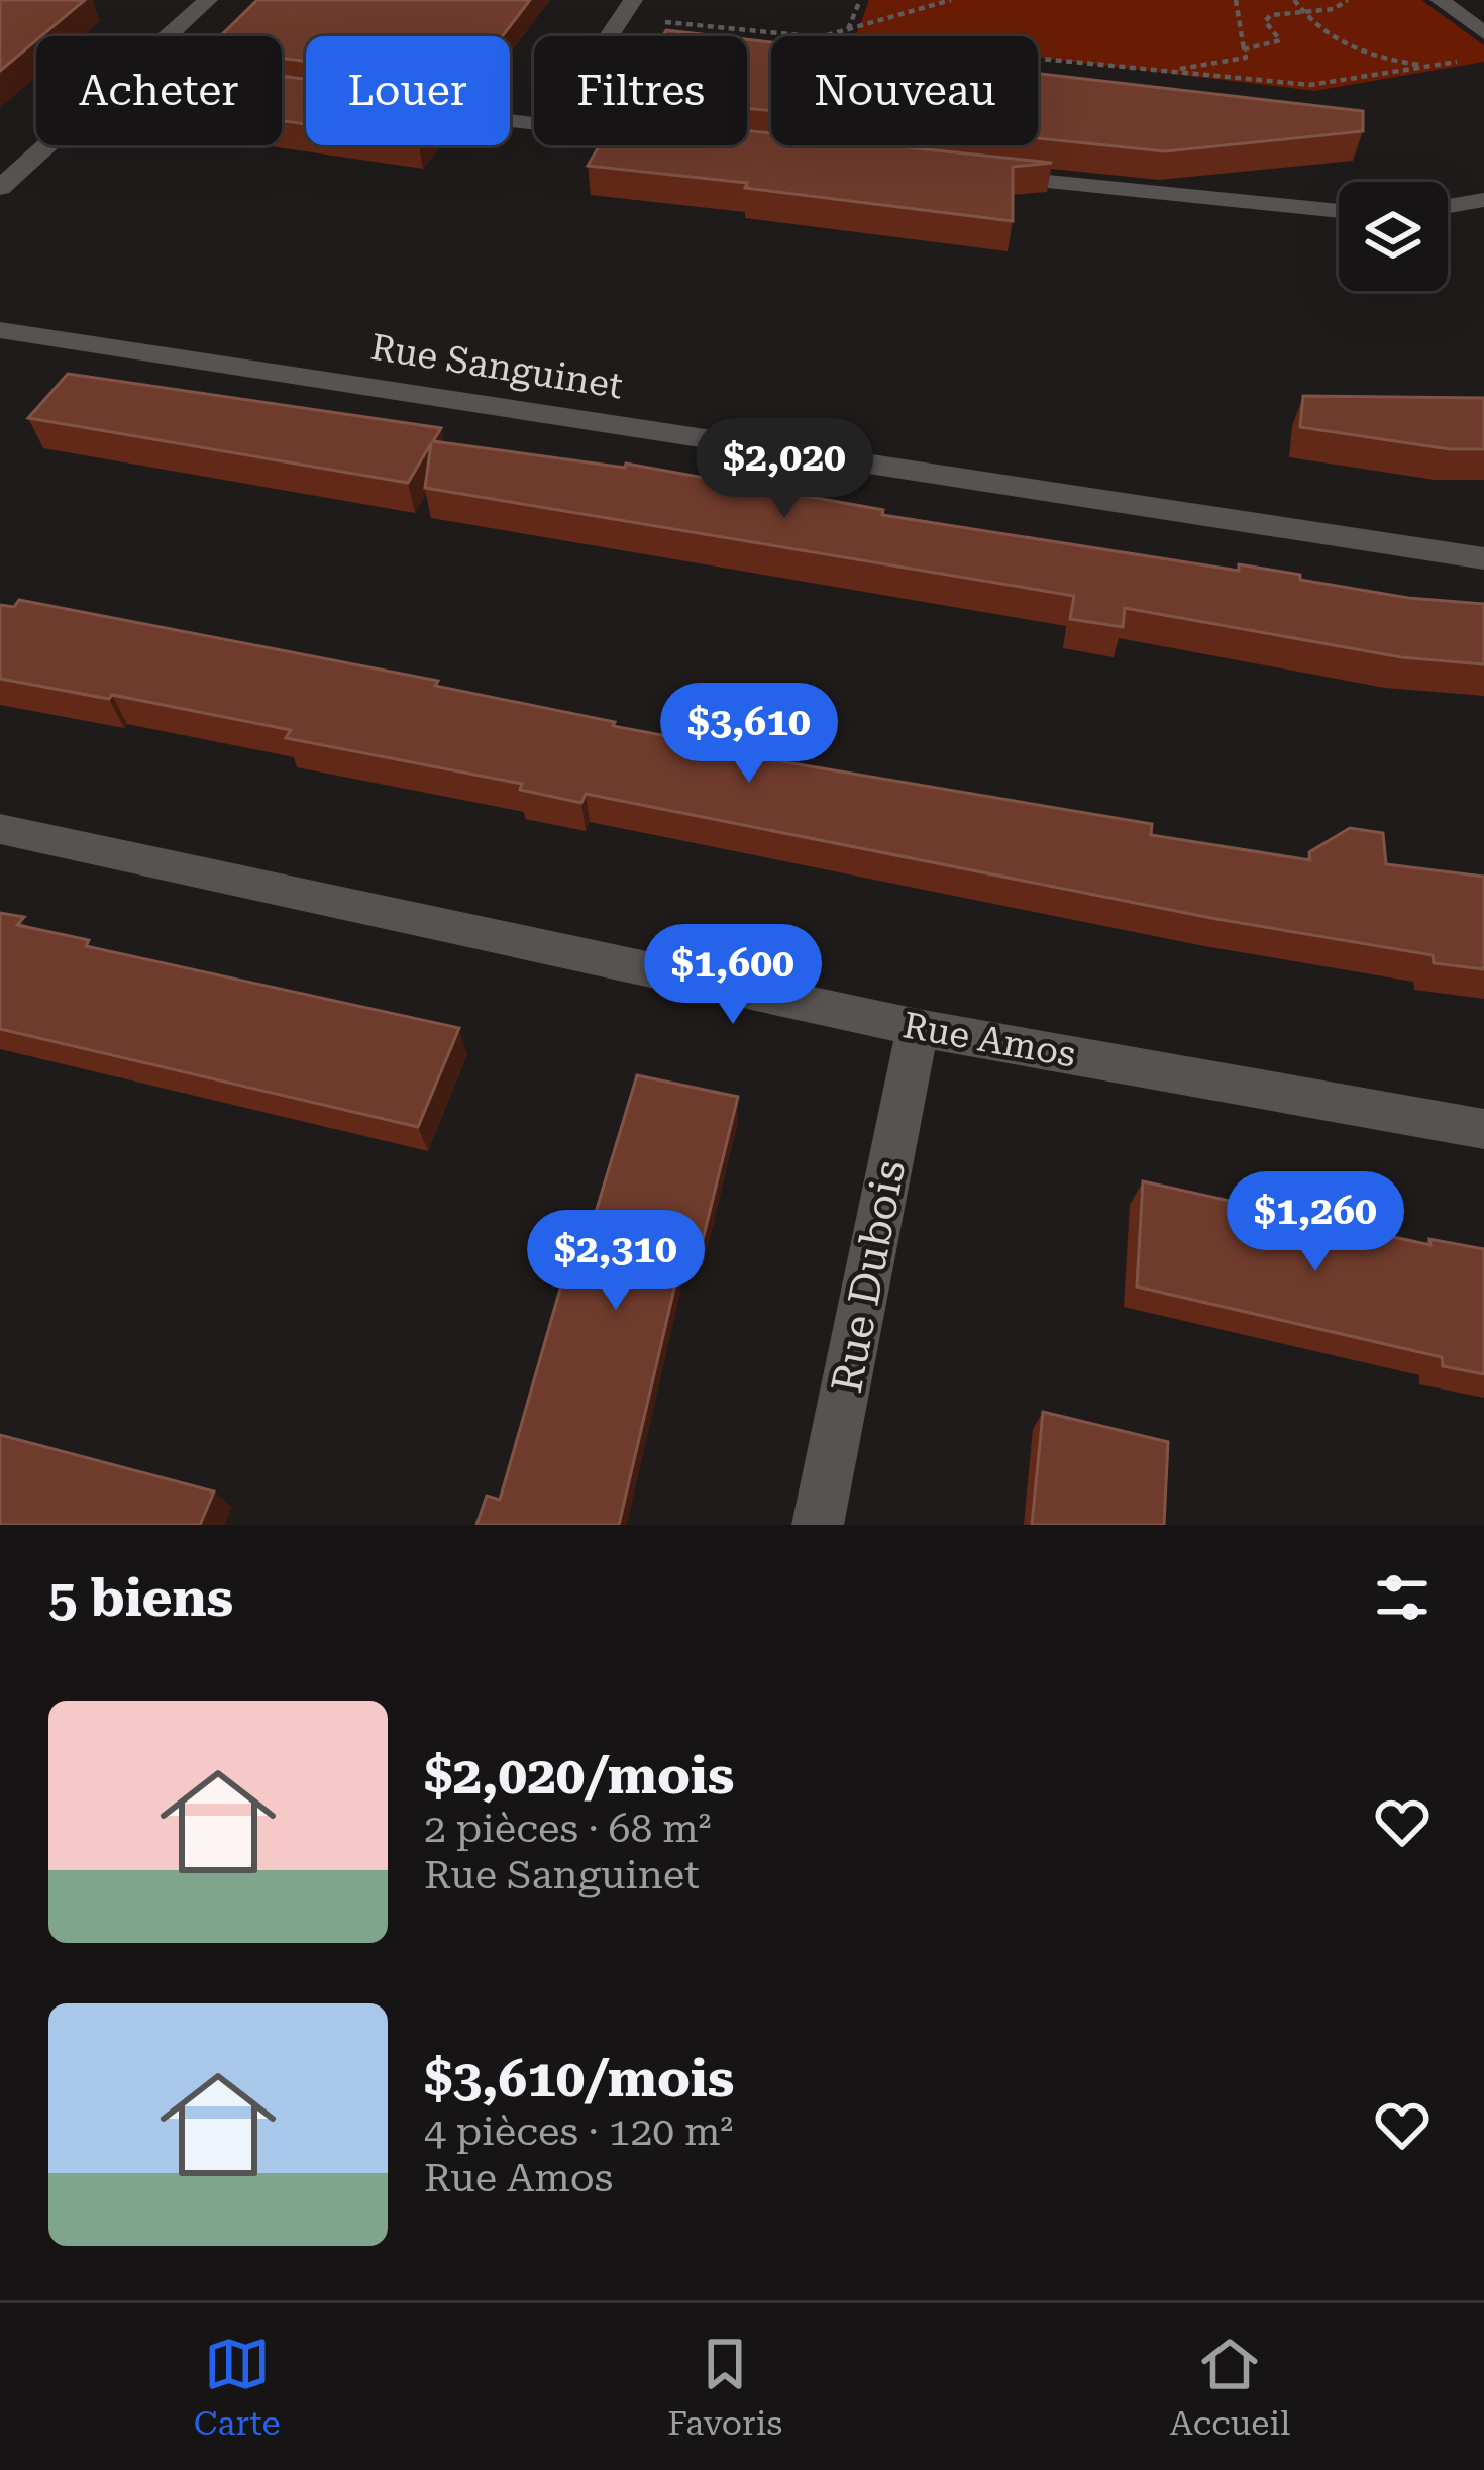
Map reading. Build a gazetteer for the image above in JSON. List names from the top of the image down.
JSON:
{
  "streets": {
    "street": ["Rue Sanguinet", "Rue Amos", "Rue Dubois"]
  },
  "crossings": [
    ["Rue Amos", "Rue Dubois"]
  ],
  "page": {
    "chip": [
      "Acheter",
      "Louer",
      "Filtres",
      "Nouveau"
    ],
    "price": [
      "$2,020",
      "$3,610",
      "$1,600",
      "$1,260",
      "$2,310"
    ],
    "heading": "5 biens",
    "list": [
      {
        "name": "$2,020/mois",
        "note": "2 pièces · 68 m² · Rue Sanguinet"
      },
      {
        "name": "$3,610/mois",
        "note": "4 pièces · 120 m² · Rue Amos"
      }
    ],
    "tabs": ["Carte", "Favoris", "Accueil"]
  }
}
